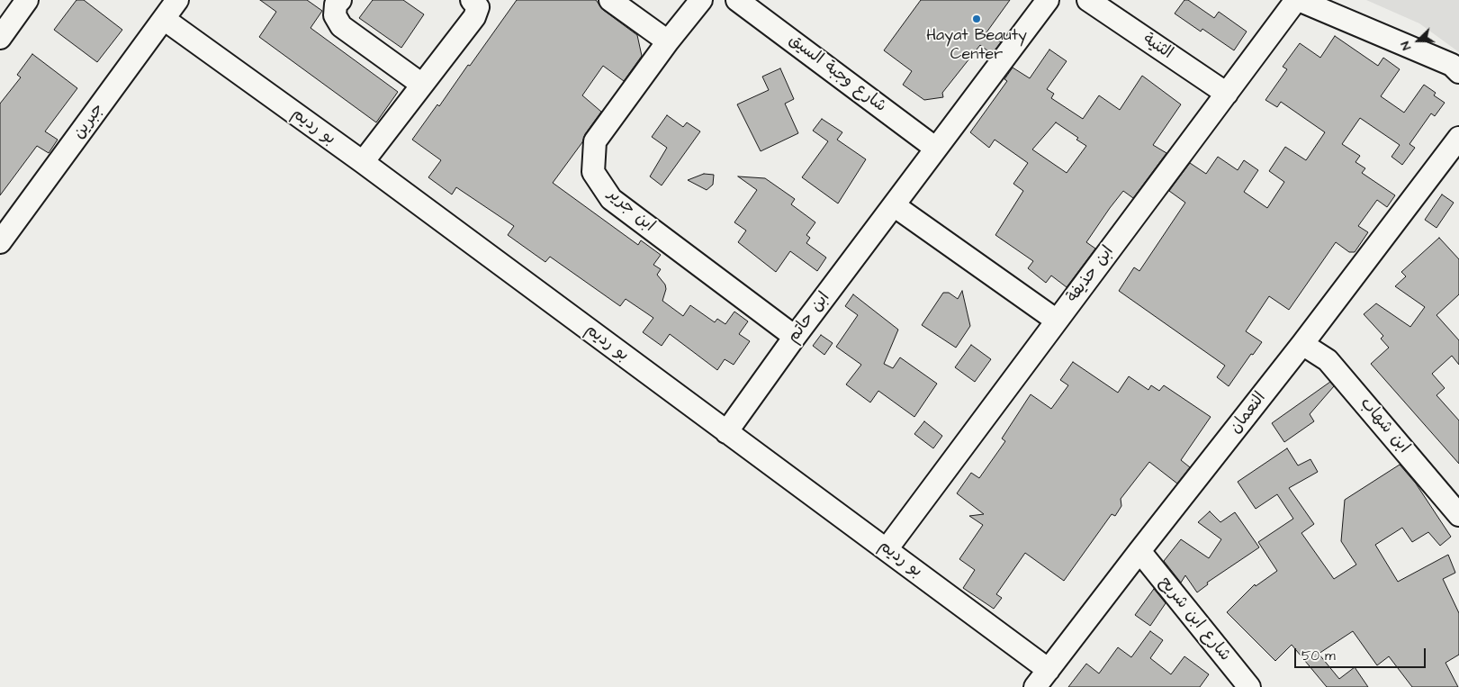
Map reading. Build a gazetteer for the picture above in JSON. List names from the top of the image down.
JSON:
{
  "streets": {
    "street": [
      "الثنية",
      "شارع وجبة السيق",
      "جبرين",
      "بو رديم",
      "ابن جرير",
      "ابن حذيفة",
      "ابن حاتم",
      "النعمان",
      "ابن شهاب",
      "شارع ابن شريح"
    ]
  },
  "crossings": [
    ["الثنية", "ابن حذيفة"],
    ["شارع وجبة السيق", "ابن حاتم"],
    ["جبرين", "بو رديم"],
    ["بو رديم", "ابن حذيفة"],
    ["بو رديم", "ابن حاتم"],
    ["بو رديم", "النعمان"],
    ["ابن جرير", "ابن حاتم"],
    ["النعمان", "ابن شهاب"],
    ["النعمان", "شارع ابن شريح"]
  ],
  "places": ["Hayat Beauty Center"],
  "scale_bar": "50 m",
  "north": "left"
}
